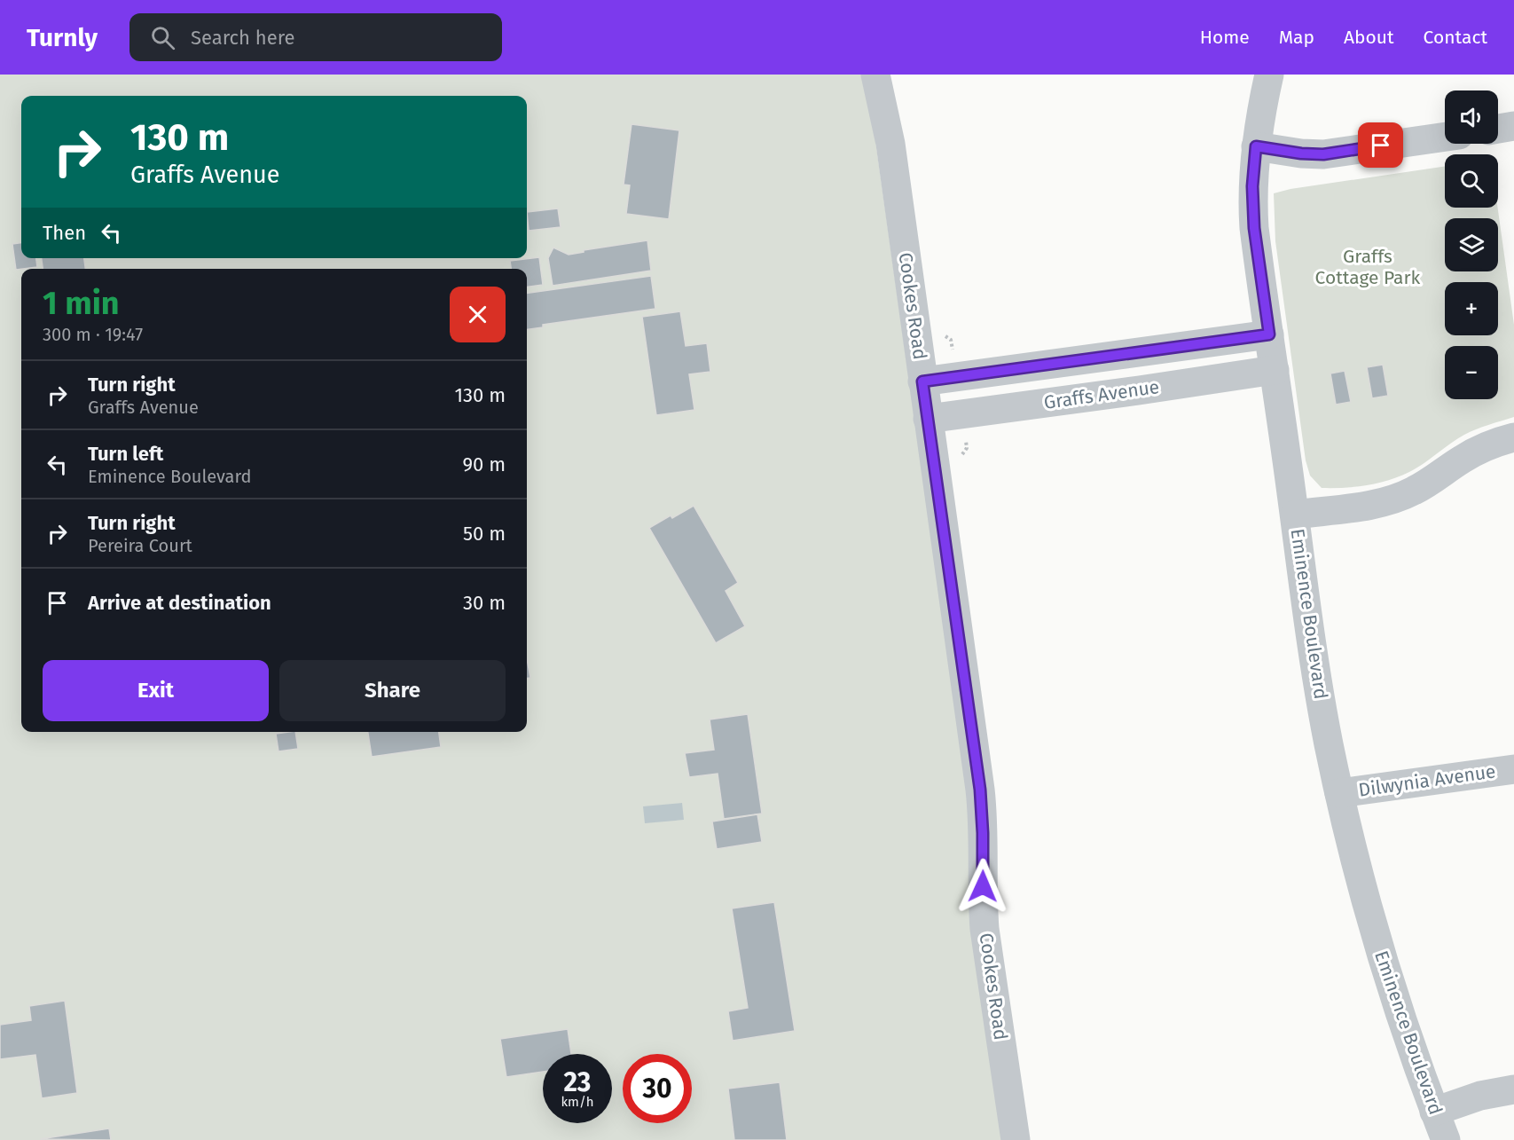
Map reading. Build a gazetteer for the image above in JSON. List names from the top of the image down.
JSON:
{
  "streets": {
    "street": [
      "Cookes Road",
      "Graffs Avenue",
      "Eminence Boulevard",
      "Dilwynia Avenue"
    ]
  },
  "crossings": [
    ["Cookes Road", "Graffs Avenue"],
    ["Graffs Avenue", "Eminence Boulevard"],
    ["Eminence Boulevard", "Dilwynia Avenue"]
  ],
  "parks": ["Graffs Cottage Park"],
  "page": {
    "header": "Turnly",
    "search": "Search here",
    "nav": [
      "Home",
      "Map",
      "About",
      "Contact"
    ],
    "map_buttons": ["+", "−"],
    "turn": ["130 m", "Graffs Avenue"],
    "then": "Then",
    "heading": ["1 min", "300 m · 19:47"],
    "list": [
      {
        "name": "Turn right",
        "note": "Graffs Avenue",
        "value": "130 m"
      },
      {
        "name": "Turn left",
        "note": "Eminence Boulevard",
        "value": "90 m"
      },
      {
        "name": "Turn right",
        "note": "Pereira Court",
        "value": "50 m"
      },
      {
        "name": "Arrive at destination",
        "value": "30 m"
      }
    ],
    "buttons": ["Exit", "Share"],
    "speed": "23 km/h",
    "limit": "30"
  }
}
